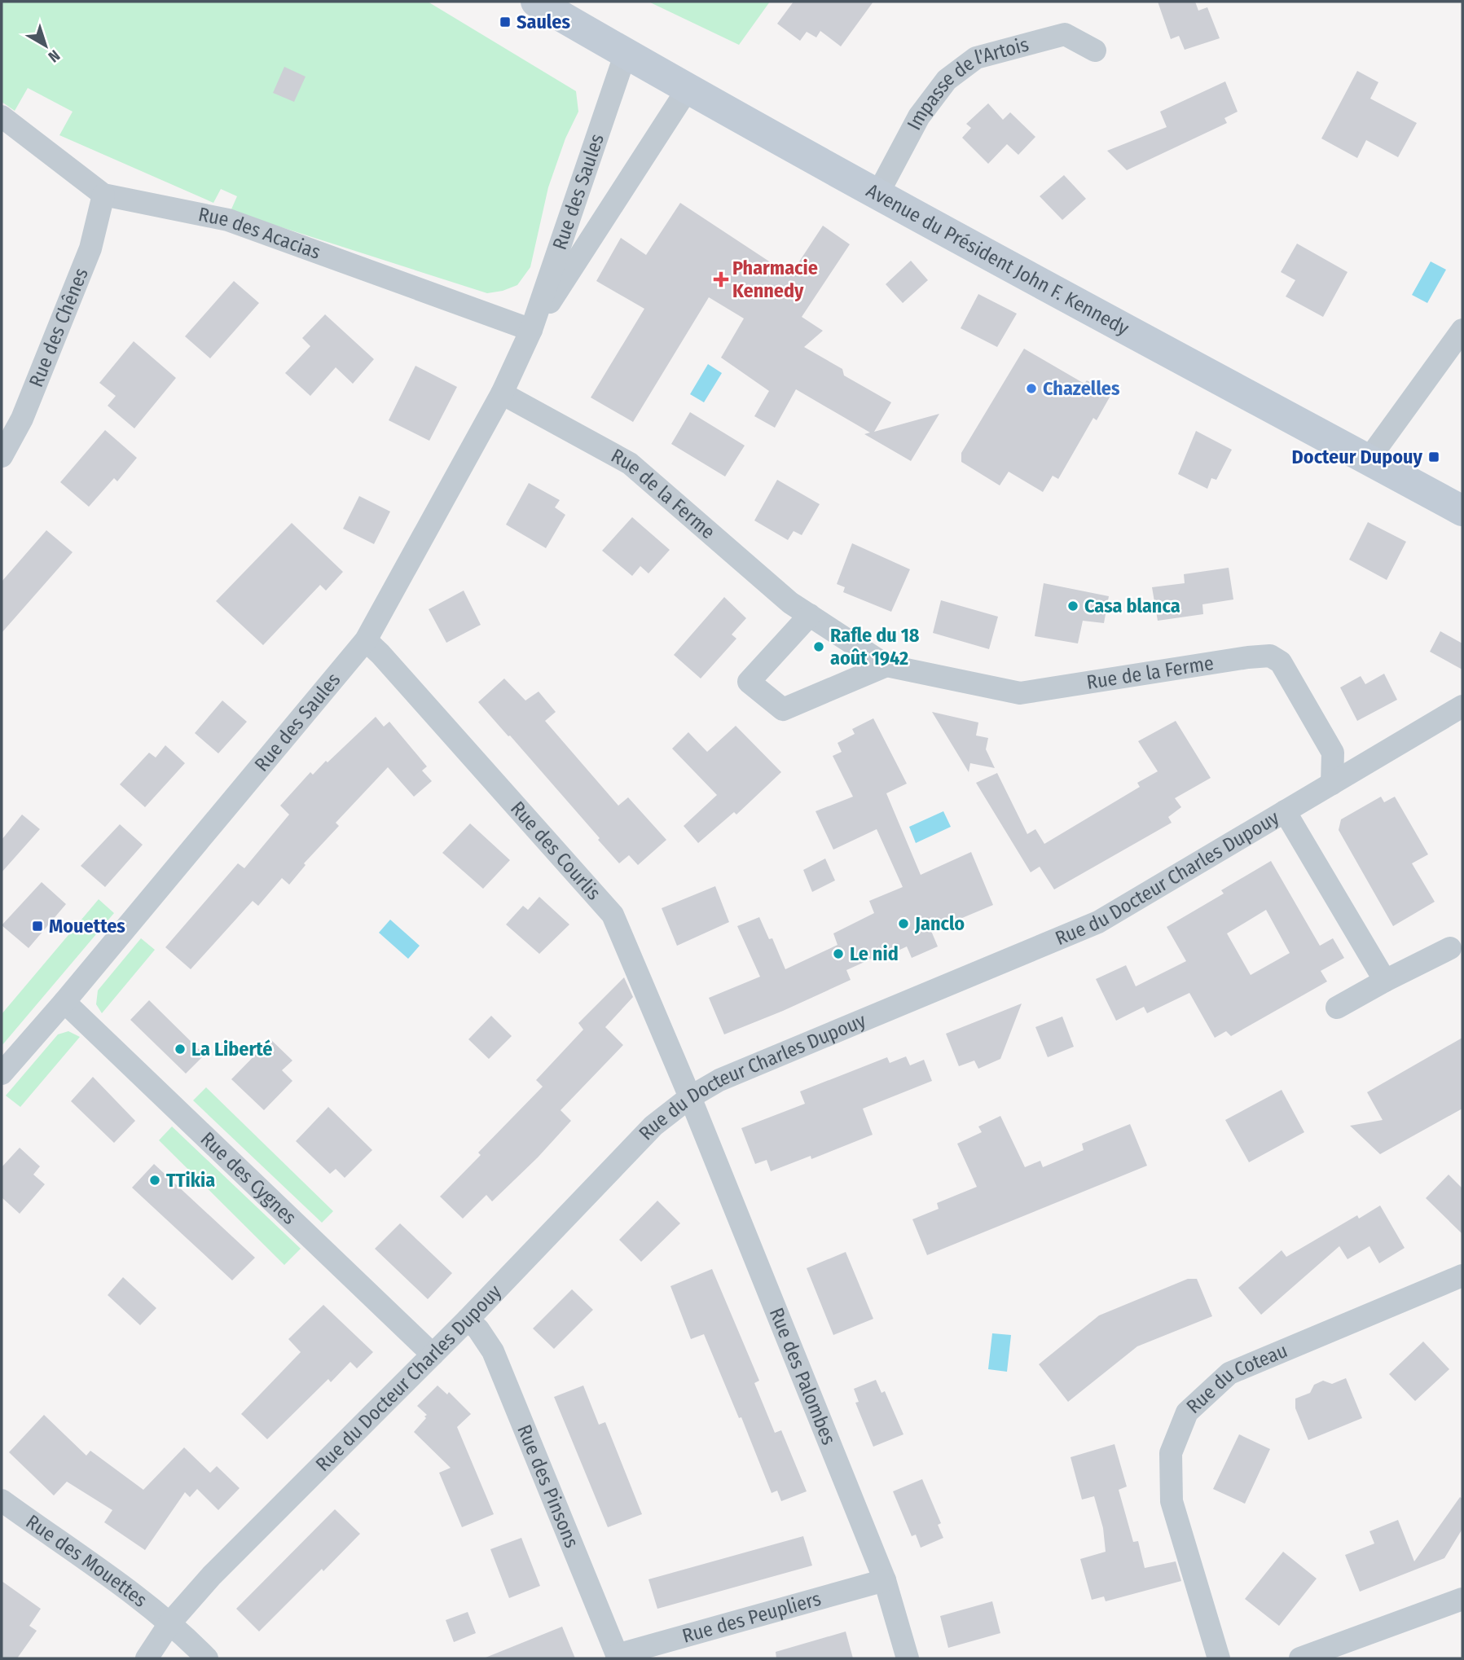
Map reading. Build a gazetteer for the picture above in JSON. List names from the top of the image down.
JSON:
{
  "streets": {
    "main road": ["Avenue du Président John F. Kennedy"],
    "street": [
      "Impasse de l'Artois",
      "Rue des Saules",
      "Rue des Acacias",
      "Rue des Chênes",
      "Rue de la Ferme",
      "Rue des Courlis",
      "Rue du Docteur Charles Dupouy",
      "Rue des Cygnes",
      "Rue des Palombes",
      "Rue du Coteau",
      "Rue des Pinsons",
      "Rue des Mouettes",
      "Rue des Peupliers"
    ]
  },
  "crossings": [
    ["Impasse de l'Artois", "Avenue du Président John F. Kennedy"],
    ["Rue des Saules", "Rue des Acacias"],
    ["Rue des Saules", "Avenue du Président John F. Kennedy"],
    ["Rue des Saules", "Rue de la Ferme"],
    ["Rue des Saules", "Rue des Courlis"],
    ["Rue des Saules", "Rue des Cygnes"],
    ["Rue des Acacias", "Rue des Chênes"],
    ["Rue de la Ferme", "Rue du Docteur Charles Dupouy"],
    ["Rue des Courlis", "Rue du Docteur Charles Dupouy"],
    ["Rue des Courlis", "Rue des Palombes"],
    ["Rue du Docteur Charles Dupouy", "Rue des Cygnes"],
    ["Rue du Docteur Charles Dupouy", "Rue des Palombes"],
    ["Rue du Docteur Charles Dupouy", "Rue des Pinsons"],
    ["Rue du Docteur Charles Dupouy", "Rue des Mouettes"],
    ["Rue des Palombes", "Rue des Peupliers"],
    ["Rue des Pinsons", "Rue des Peupliers"]
  ],
  "places": {
    "transit": ["Saules", "Docteur Dupouy", "Mouettes"],
    "health": ["Pharmacie Kennedy"],
    "other": [
      "Chazelles",
      "Casa blanca",
      "Rafle du 18 août 1942",
      "Janclo",
      "Le nid",
      "La Liberté",
      "TTikia"
    ]
  },
  "north": "bottom right"
}
